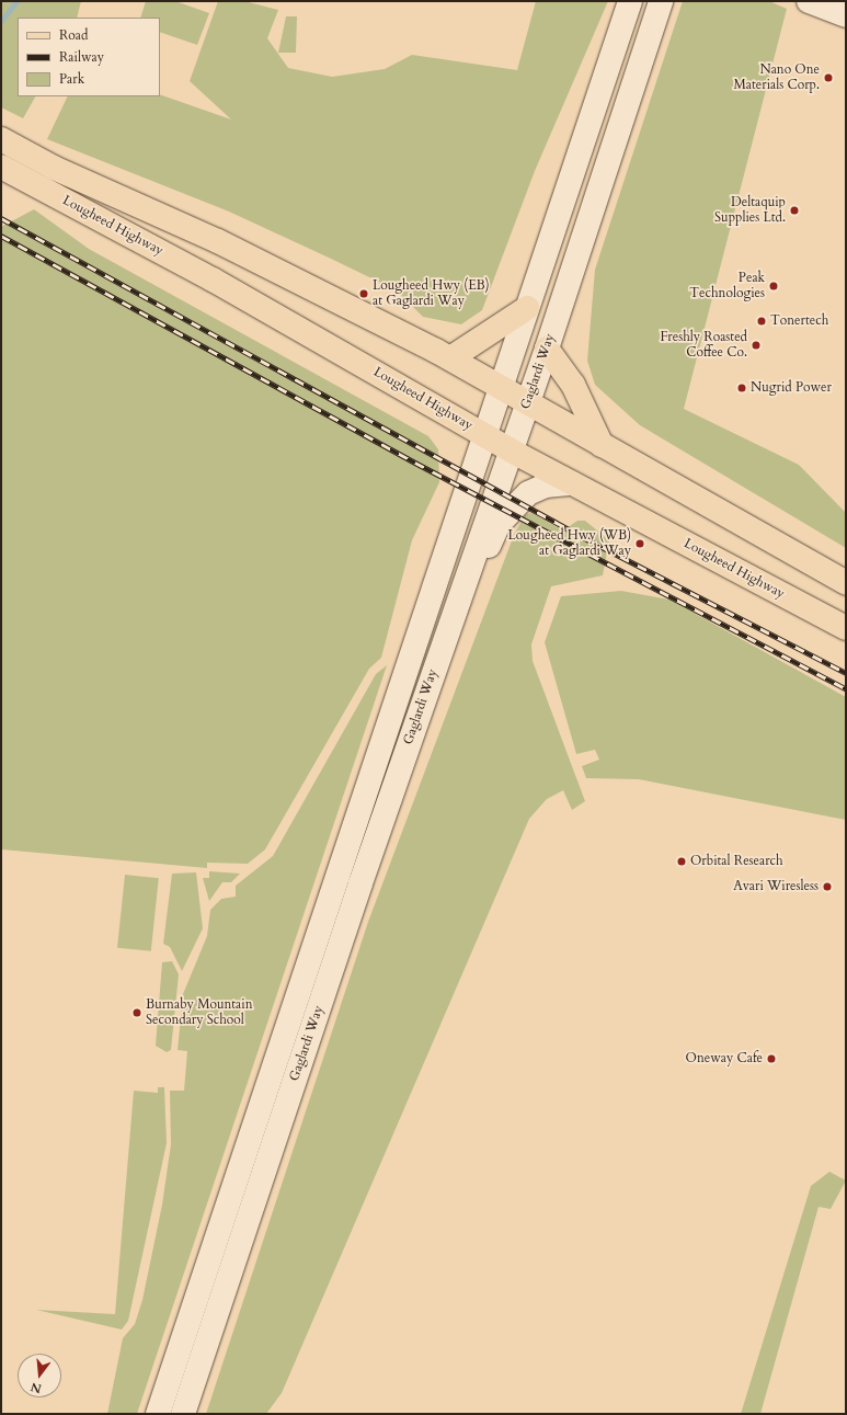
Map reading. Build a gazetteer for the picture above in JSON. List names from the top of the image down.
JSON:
{
  "streets": {
    "main road": ["Lougheed Highway", "Gaglardi Way"]
  },
  "crossings": [
    ["Lougheed Highway", "Gaglardi Way"]
  ],
  "places": [
    "Nano One Materials Corp.",
    "Deltaquip Supplies Ltd.",
    "Peak Technologies",
    "Lougheed Hwy (EB) at Gaglardi Way",
    "Tonertech",
    "Freshly Roasted Coffee Co.",
    "Nugrid Power",
    "Lougheed Hwy (WB) at Gaglardi Way",
    "Orbital Research",
    "Avari Wiresless",
    "Burnaby Mountain Secondary School",
    "Oneway Cafe"
  ],
  "legend": ["Road", "Railway", "Park"],
  "north": "bottom"
}
